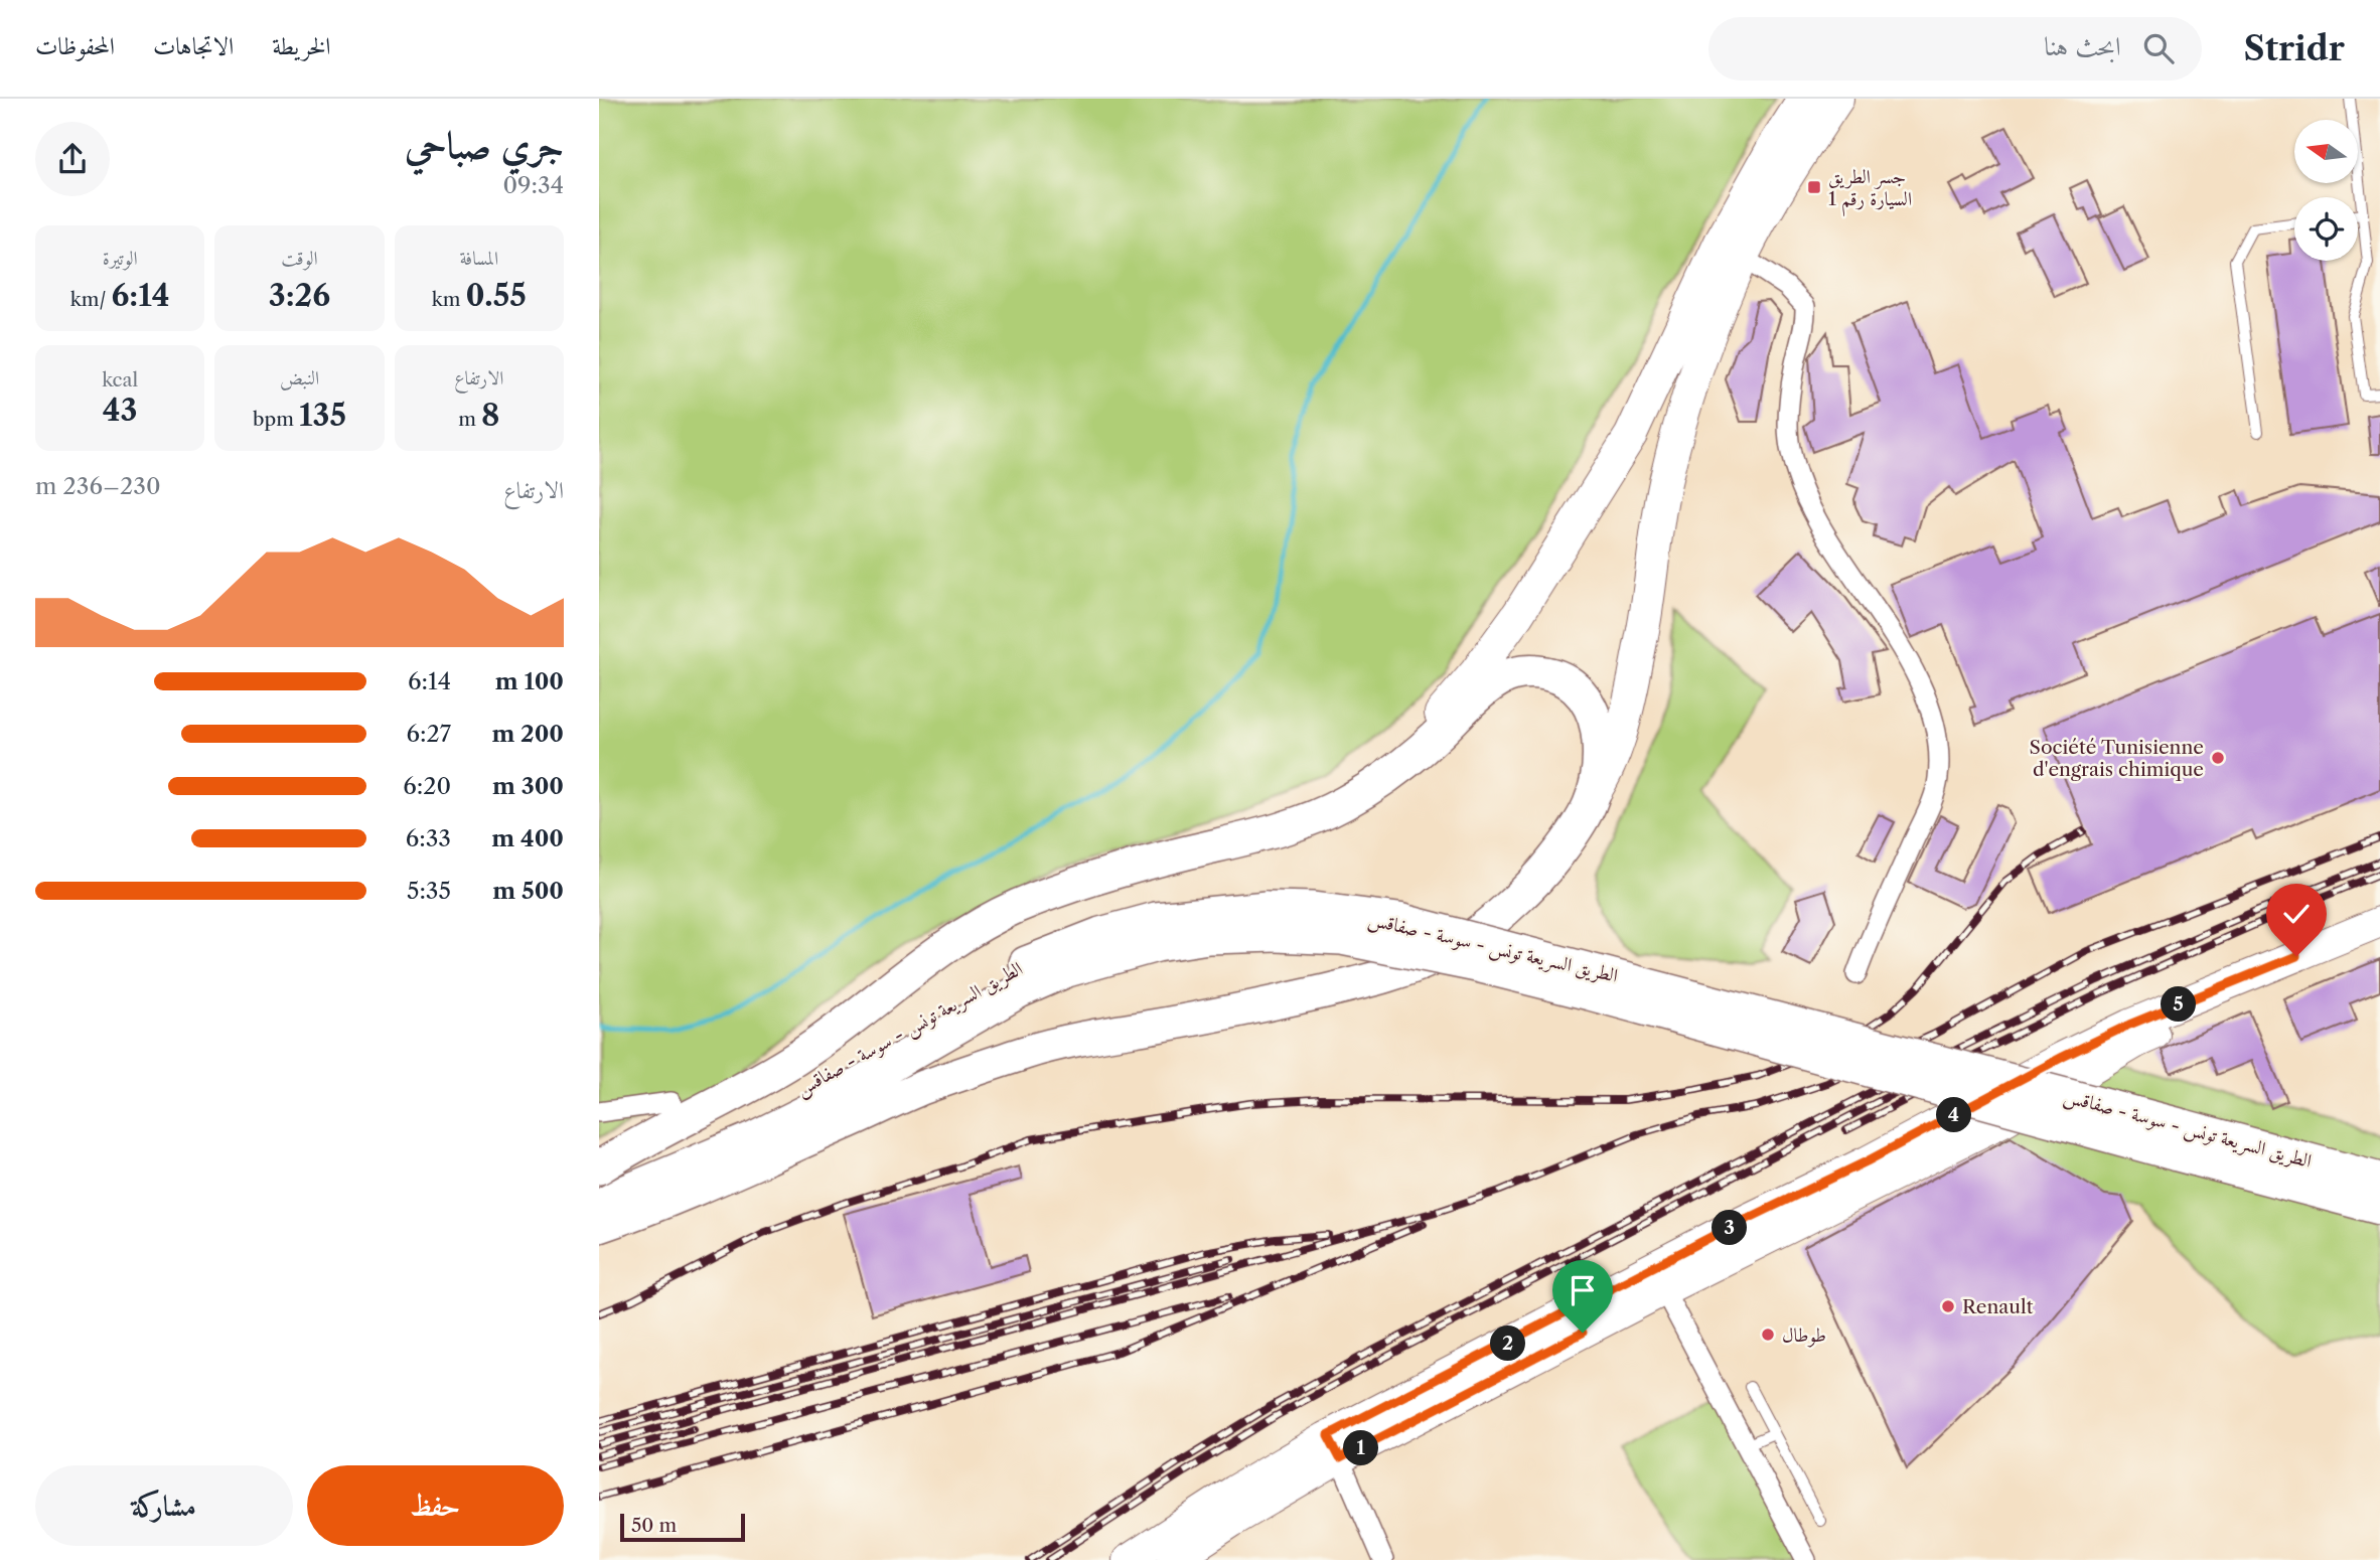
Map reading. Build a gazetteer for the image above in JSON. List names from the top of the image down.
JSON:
{
  "streets": {
    "highway": ["الطريق السريعة تونس - سوسة - صفاقس"]
  },
  "places": {
    "transit": ["جسر الطريق السيارة رقم 1"],
    "other": ["Société Tunisienne d'engrais chimique", "Renault", "طوطال"]
  },
  "scale_bar": "50 m",
  "north": "left",
  "page": {
    "header": "Stridr",
    "search": "ابحث هنا",
    "nav": ["الخريطة", "الاتجاهات", "المحفوظات"],
    "heading": ["جري صباحي", "09:34"],
    "stats": [
      ["المسافة", "0.55 km"],
      ["الوقت", "3:26"],
      ["الوتيرة", "6:14 /km"],
      ["الارتفاع", "8 m"],
      ["النبض", "135 bpm"],
      ["kcal", "43"]
    ],
    "chart": ["الارتفاع", "230–236 m"],
    "list": [
      {
        "name": "100 m",
        "note": "6:14"
      },
      {
        "name": "200 m",
        "note": "6:27"
      },
      {
        "name": "300 m",
        "note": "6:20"
      },
      {
        "name": "400 m",
        "note": "6:33"
      },
      {
        "name": "500 m",
        "note": "5:35"
      }
    ],
    "pins": [
      "5",
      "4",
      "3",
      "2",
      "1"
    ],
    "buttons": ["حفظ", "مشاركة"],
    "scale": "50 m"
  }
}
